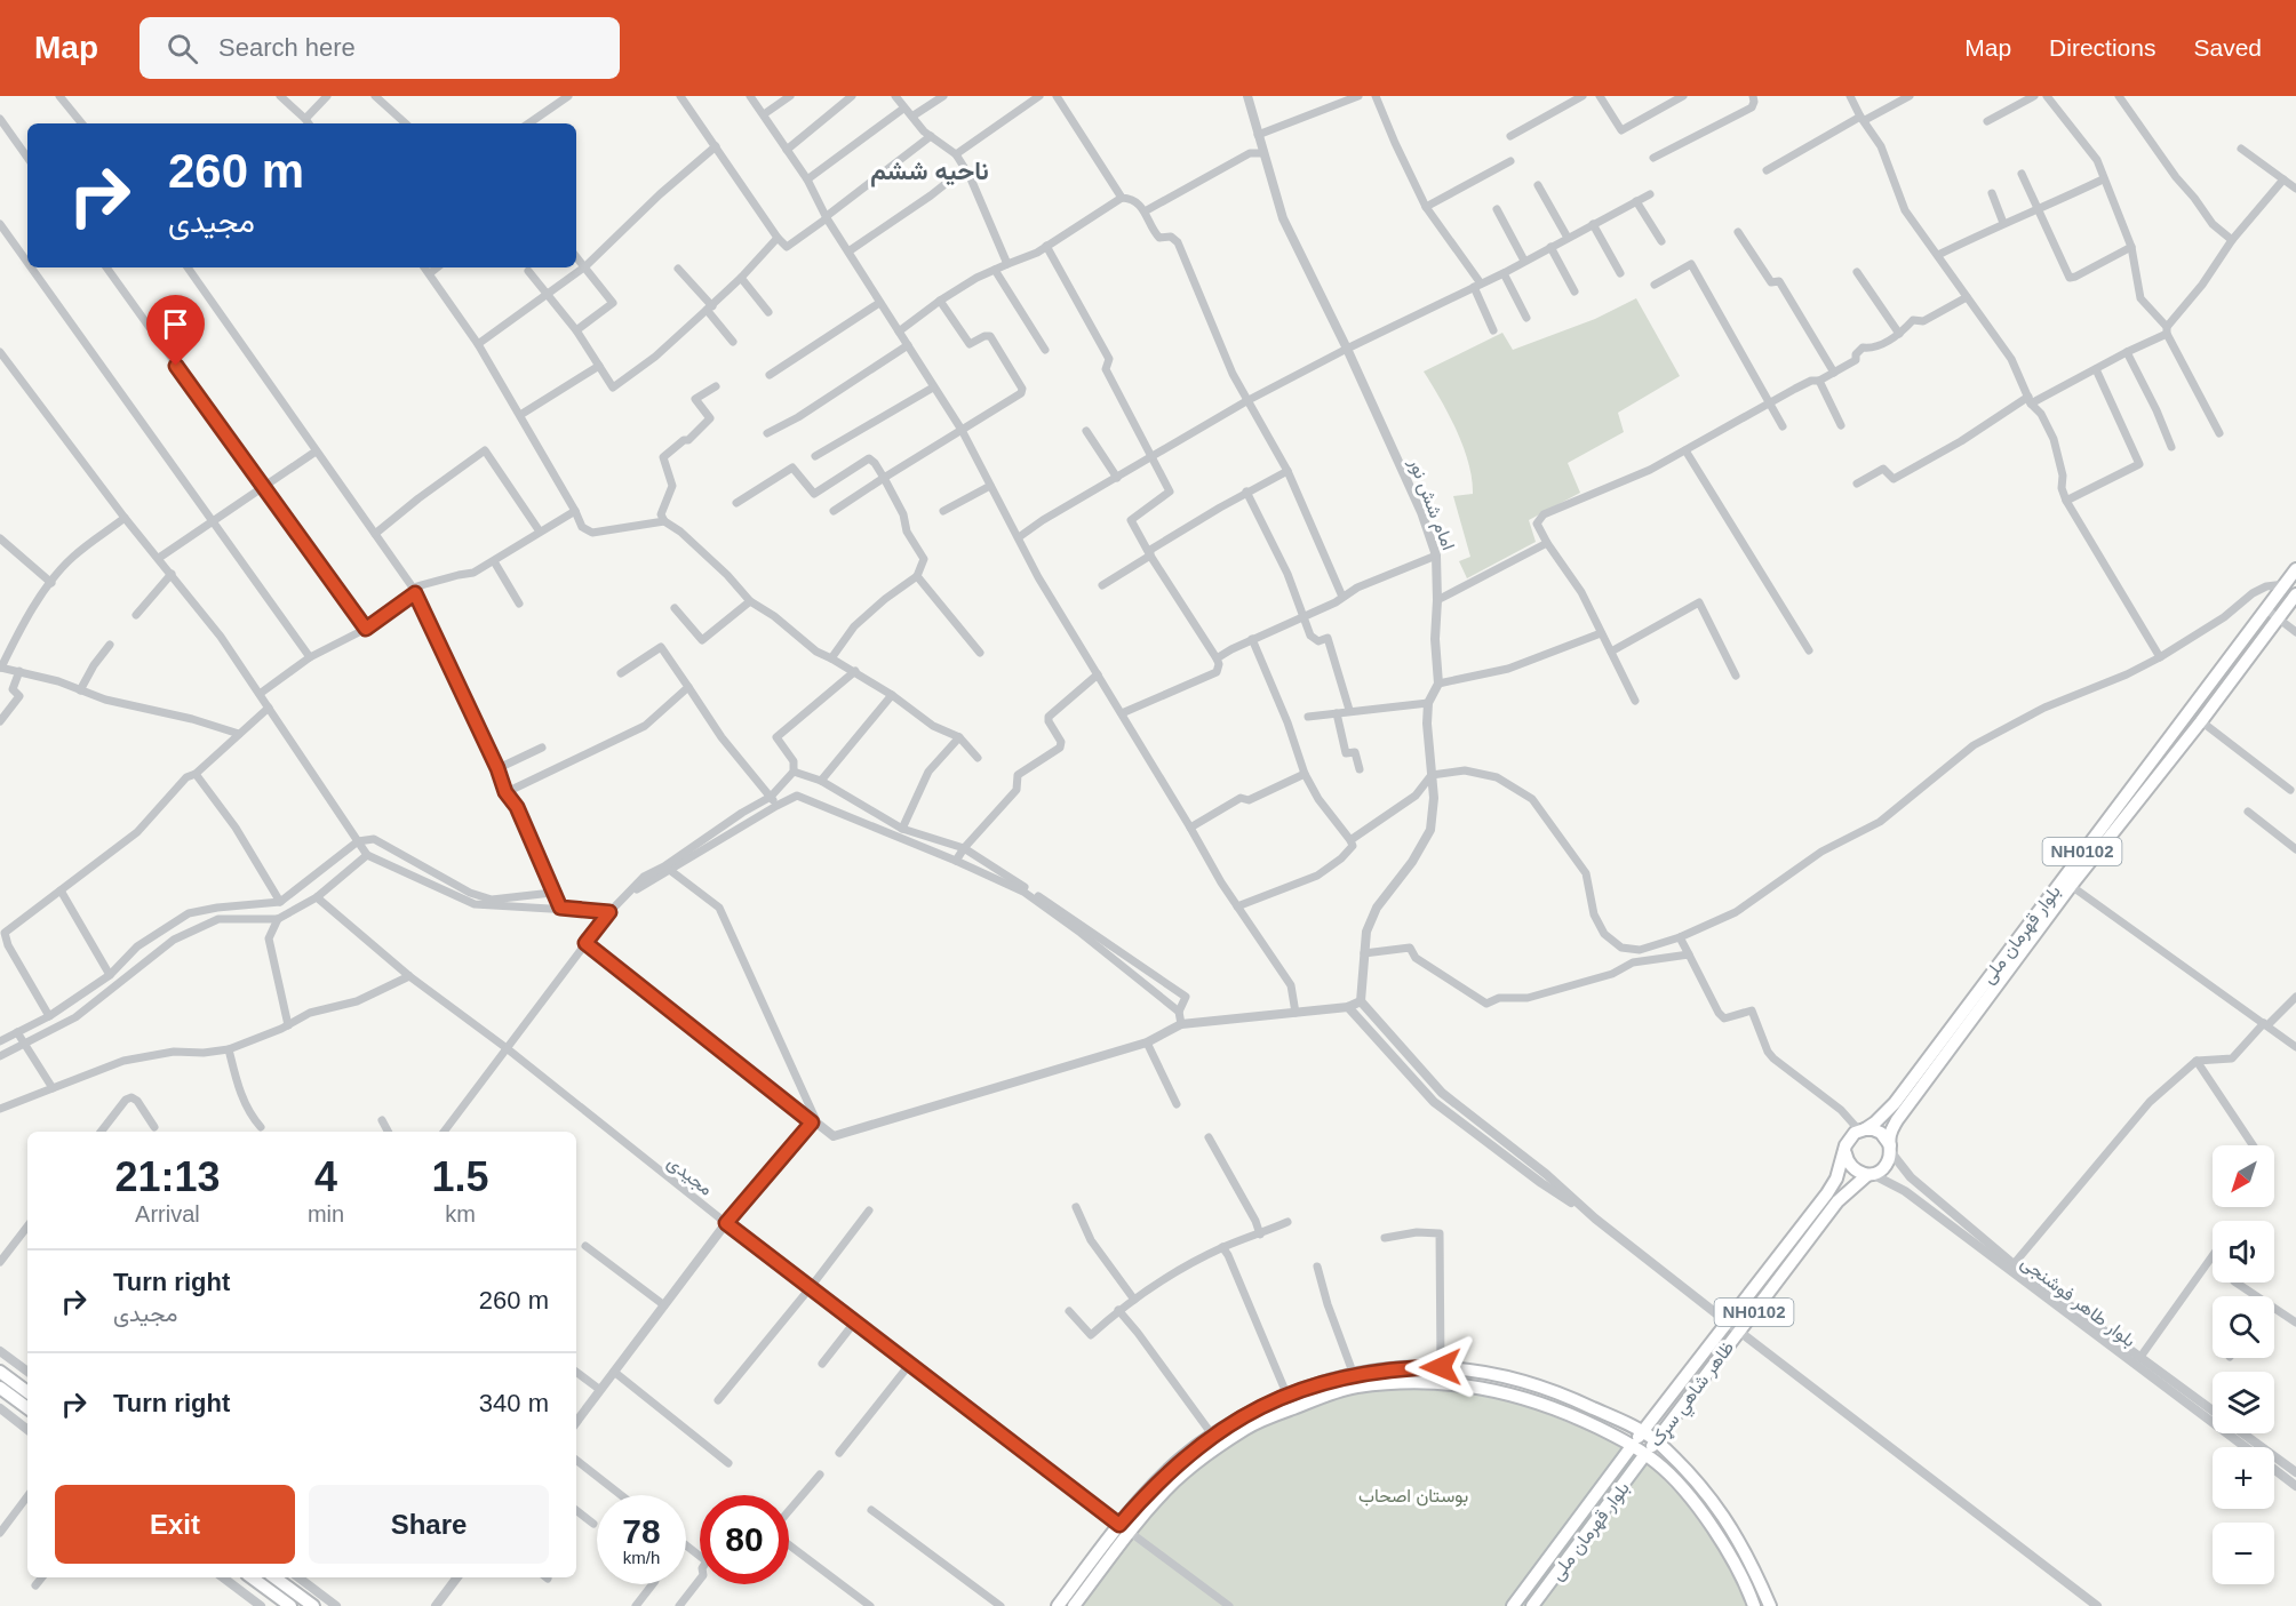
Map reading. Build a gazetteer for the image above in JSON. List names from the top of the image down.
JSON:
{
  "streets": {
    "main road": ["NH0102", "بلوار قهرمان ملی", "ظاهر شاهي سړک"],
    "street": ["امام شش نور", "مجیدی", "بلوار طاهر فوشنجی"]
  },
  "crossings": [
    ["NH0102", "بلوار قهرمان ملی"],
    ["NH0102", "بلوار طاهر فوشنجی"],
    ["NH0102", "ظاهر شاهي سړک"],
    ["بلوار قهرمان ملی", "بلوار طاهر فوشنجی"],
    ["بلوار قهرمان ملی", "ظاهر شاهي سړک"],
    ["بلوار طاهر فوشنجی", "ظاهر شاهي سړک"]
  ],
  "districts": ["ناحیه ششم"],
  "parks": ["بوستان اصحاب"],
  "north": "bottom left",
  "page": {
    "header": "Map",
    "search": "Search here",
    "nav": ["Map", "Directions", "Saved"],
    "turn": ["260 m", "مجیدی"],
    "eta": [
      "21:13",
      "Arrival",
      "4",
      "min",
      "1.5",
      "km"
    ],
    "map_buttons": ["+", "−"],
    "list": [
      {
        "name": "Turn right",
        "note": "مجیدی",
        "value": "260 m"
      },
      {
        "name": "Turn right",
        "value": "340 m"
      }
    ],
    "buttons": ["Exit", "Share"],
    "speed": "78 km/h",
    "limit": "80"
  }
}
